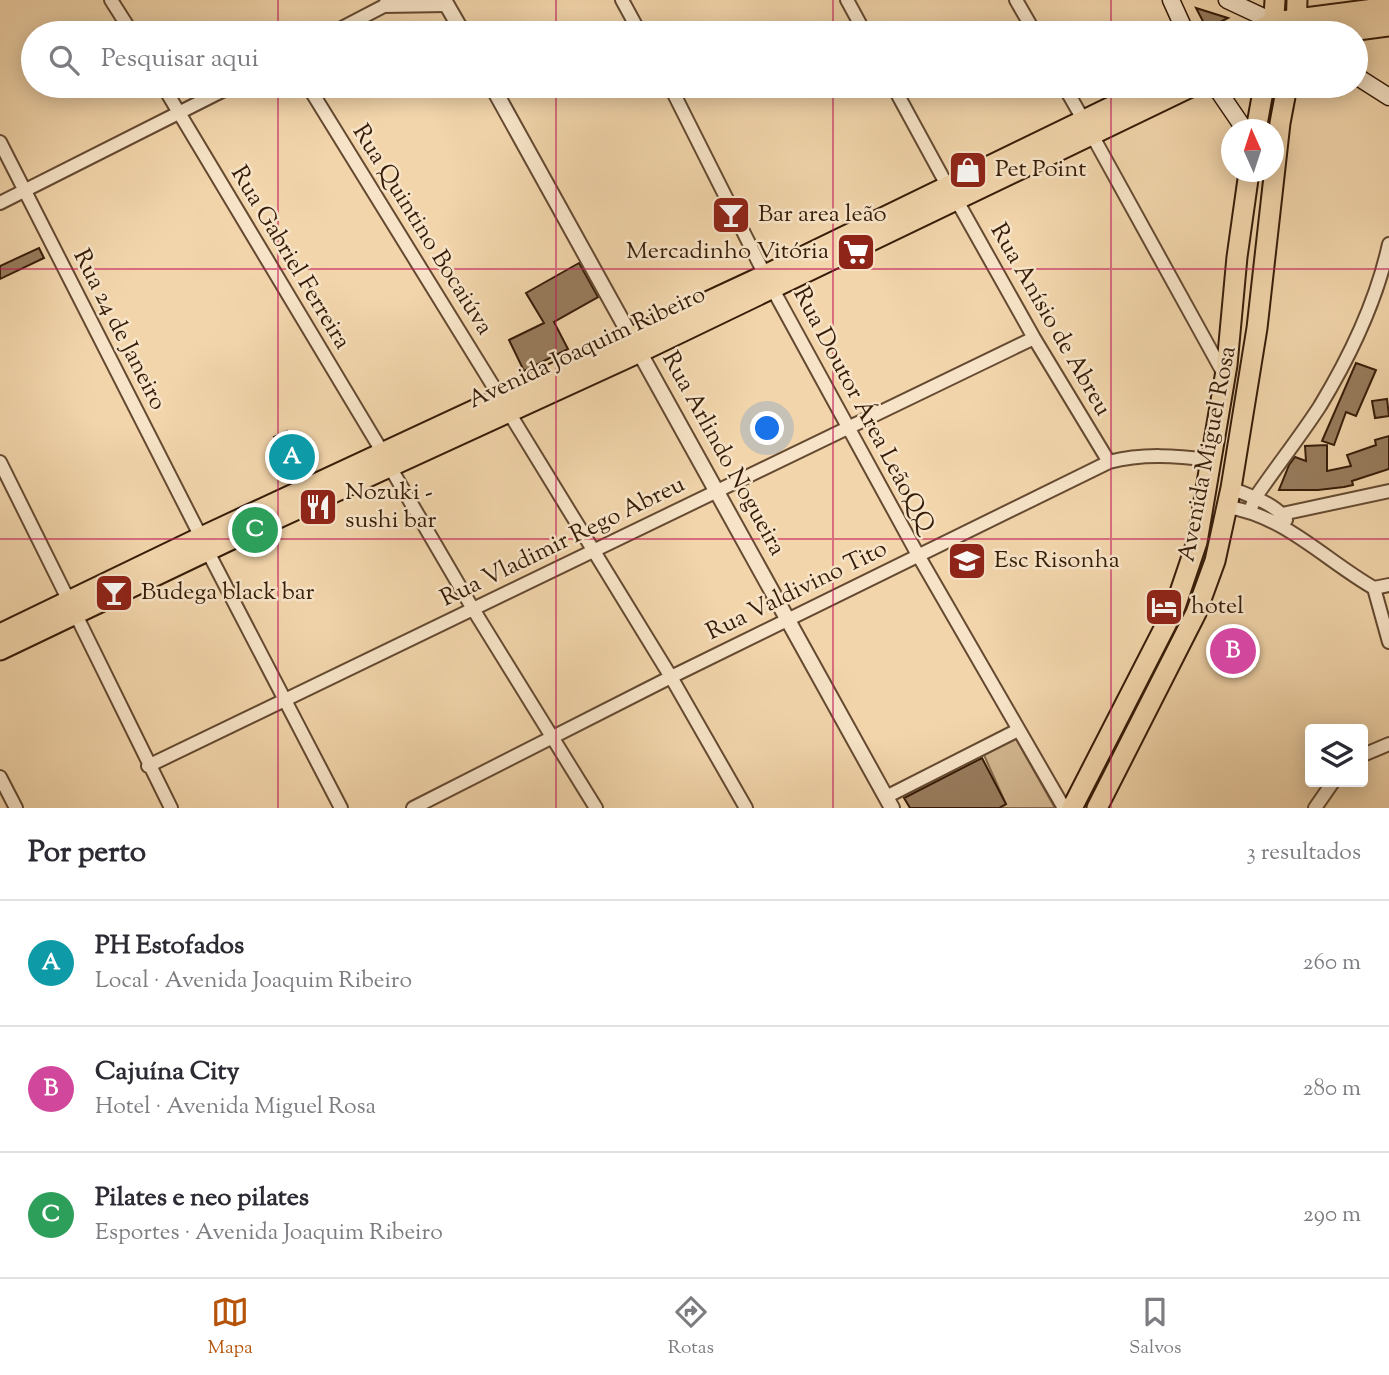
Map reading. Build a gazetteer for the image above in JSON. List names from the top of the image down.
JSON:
{
  "streets": {
    "main road": ["Avenida Joaquim Ribeiro", "Avenida Miguel Rosa"],
    "street": [
      "Rua Quintino Bocaiúva",
      "Rua Gabriel Ferreira",
      "Rua Anísio de Abreu",
      "Rua 24 de Janeiro",
      "Rua Doutor Área LeãoQQ",
      "Rua Arlindo Nogueira",
      "Rua Vladimir Rego Abreu",
      "Rua Valdivino Tito"
    ]
  },
  "crossings": [
    ["Rua Quintino Bocaiúva", "Avenida Joaquim Ribeiro"],
    ["Rua Quintino Bocaiúva", "Rua Vladimir Rego Abreu"],
    ["Rua Quintino Bocaiúva", "Rua Valdivino Tito"],
    ["Rua Gabriel Ferreira", "Avenida Joaquim Ribeiro"],
    ["Rua Gabriel Ferreira", "Rua Vladimir Rego Abreu"],
    ["Rua Gabriel Ferreira", "Rua Valdivino Tito"],
    ["Rua Anísio de Abreu", "Avenida Joaquim Ribeiro"],
    ["Rua Anísio de Abreu", "Rua Vladimir Rego Abreu"],
    ["Rua Anísio de Abreu", "Rua Valdivino Tito"],
    ["Rua 24 de Janeiro", "Avenida Joaquim Ribeiro"],
    ["Rua 24 de Janeiro", "Rua Vladimir Rego Abreu"],
    ["Avenida Joaquim Ribeiro", "Rua Doutor Área LeãoQQ"],
    ["Avenida Joaquim Ribeiro", "Rua Arlindo Nogueira"],
    ["Rua Doutor Área LeãoQQ", "Rua Vladimir Rego Abreu"],
    ["Rua Doutor Área LeãoQQ", "Rua Valdivino Tito"],
    ["Rua Arlindo Nogueira", "Rua Vladimir Rego Abreu"],
    ["Rua Arlindo Nogueira", "Rua Valdivino Tito"],
    ["Avenida Miguel Rosa", "Rua Valdivino Tito"]
  ],
  "places": {
    "shop": ["Pet Point"],
    "bar": ["Bar area leão", "Budega black bar"],
    "supermarket": ["Mercadinho Vitória"],
    "restaurant": ["Nozuki - sushi bar"],
    "school or university": ["Esc Risonha"],
    "hotel": ["hotel"]
  },
  "north": "top",
  "page": {
    "search": "Pesquisar aqui",
    "pins": ["A", "C", "B"],
    "heading": ["Por perto", "3 resultados"],
    "list": [
      {
        "mark": "A",
        "name": "PH Estofados",
        "note": "Local · Avenida Joaquim Ribeiro",
        "value": "260 m"
      },
      {
        "mark": "B",
        "name": "Cajuína City",
        "note": "Hotel · Avenida Miguel Rosa",
        "value": "280 m"
      },
      {
        "mark": "C",
        "name": "Pilates e neo pilates",
        "note": "Esportes · Avenida Joaquim Ribeiro",
        "value": "290 m"
      }
    ],
    "nav": ["Mapa", "Rotas", "Salvos"]
  }
}
